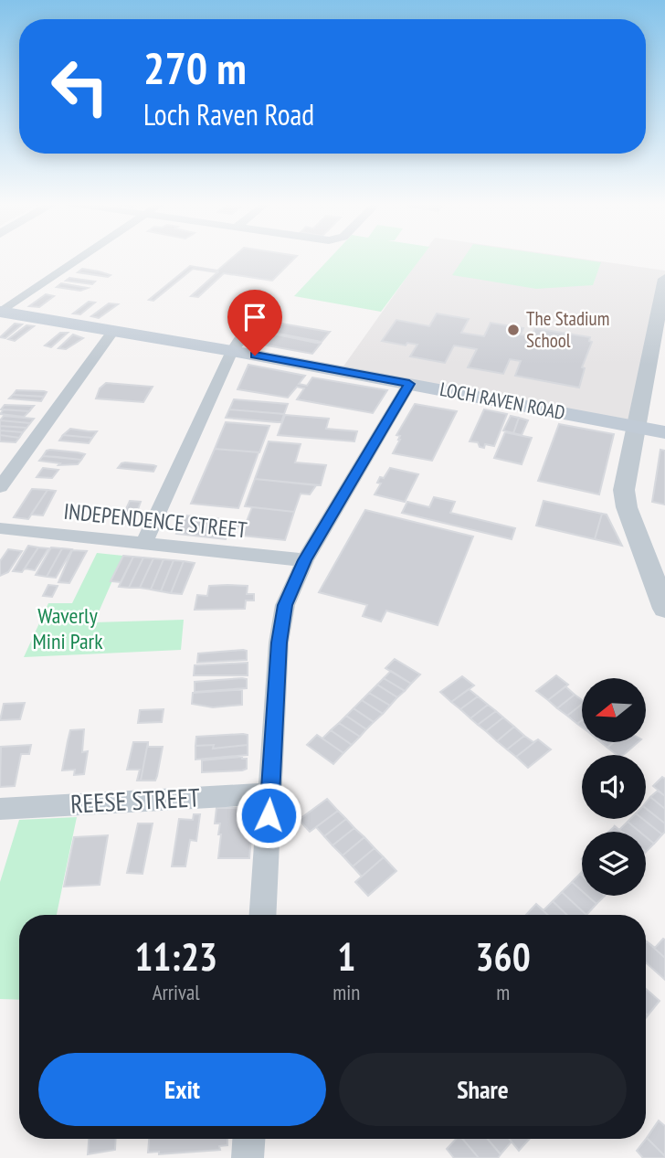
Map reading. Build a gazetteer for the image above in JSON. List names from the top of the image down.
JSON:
{
  "streets": {
    "main road": ["LOCH RAVEN ROAD"],
    "street": ["INDEPENDENCE STREET", "REESE STREET"]
  },
  "parks": ["Waverly Mini Park"],
  "places": ["The Stadium School"],
  "north": "left",
  "page": {
    "turn": ["270 m", "Loch Raven Road"],
    "eta": [
      "11:23",
      "Arrival",
      "1",
      "min",
      "360",
      "m"
    ],
    "buttons": ["Exit", "Share"]
  }
}
